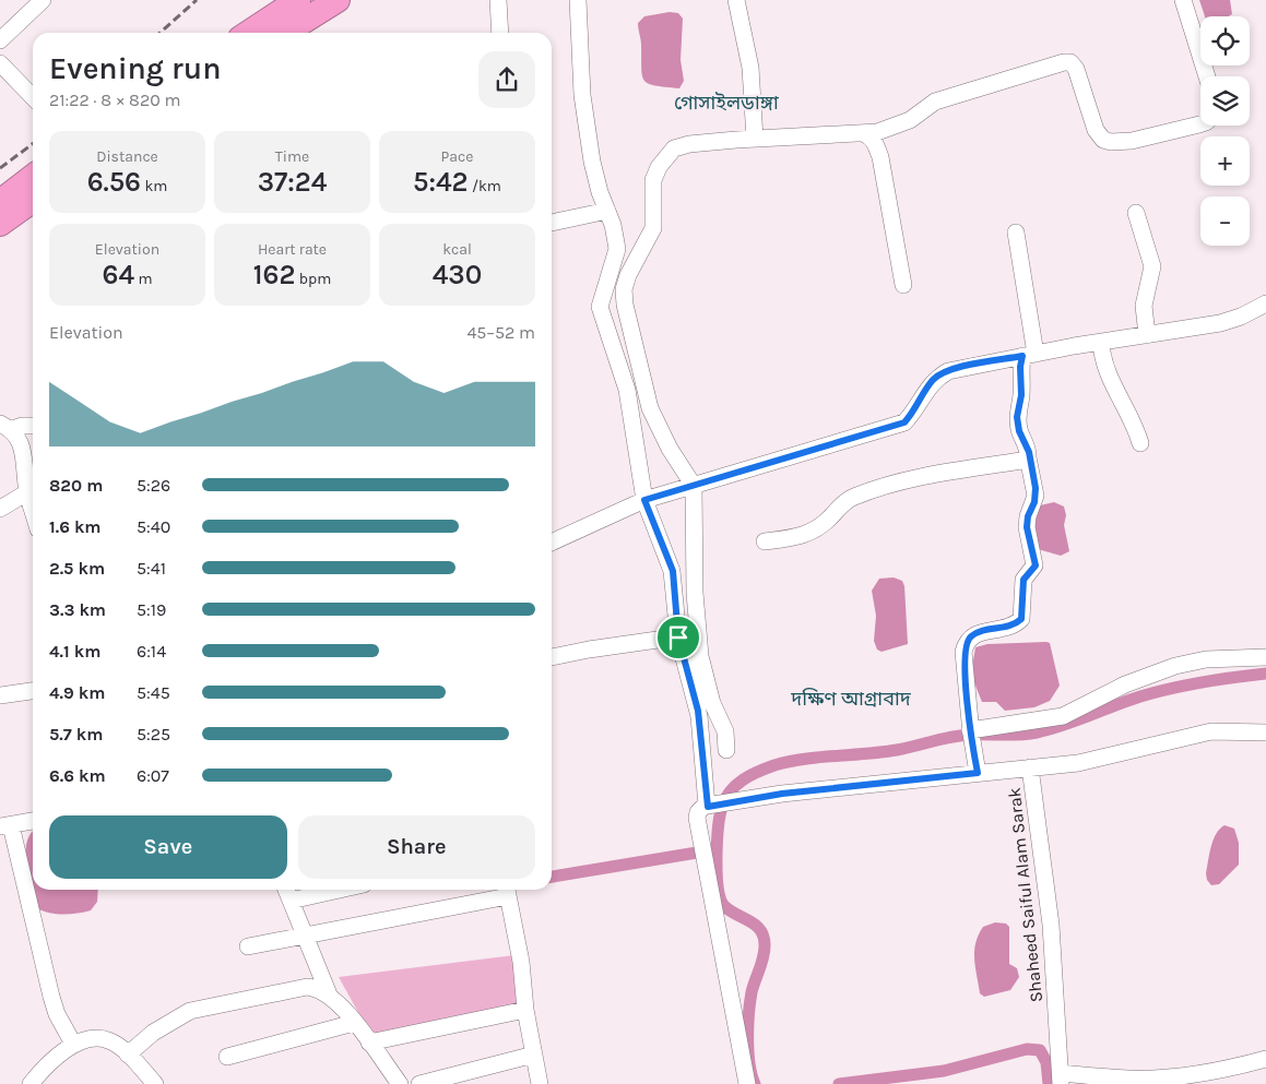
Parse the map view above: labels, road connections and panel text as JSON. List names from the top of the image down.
{
  "streets": {
    "street": ["Shaheed Saiful Alam Sarak"]
  },
  "districts": ["গোসাইলডাঙ্গা", "দক্ষিণ আগ্রাবাদ"],
  "page": {
    "map_buttons": ["+", "−"],
    "heading": ["Evening run", "21:22 · 8 × 820 m"],
    "stats": [
      ["Distance", "6.56 km"],
      ["Time", "37:24"],
      ["Pace", "5:42 /km"],
      ["Elevation", "64 m"],
      ["Heart rate", "162 bpm"],
      ["kcal", "430"]
    ],
    "chart": ["Elevation", "45–52 m"],
    "list": [
      {
        "name": "820 m",
        "note": "5:26"
      },
      {
        "name": "1.6 km",
        "note": "5:40"
      },
      {
        "name": "2.5 km",
        "note": "5:41"
      },
      {
        "name": "3.3 km",
        "note": "5:19"
      },
      {
        "name": "4.1 km",
        "note": "6:14"
      },
      {
        "name": "4.9 km",
        "note": "5:45"
      },
      {
        "name": "5.7 km",
        "note": "5:25"
      },
      {
        "name": "6.6 km",
        "note": "6:07"
      }
    ],
    "buttons": ["Save", "Share"]
  }
}
